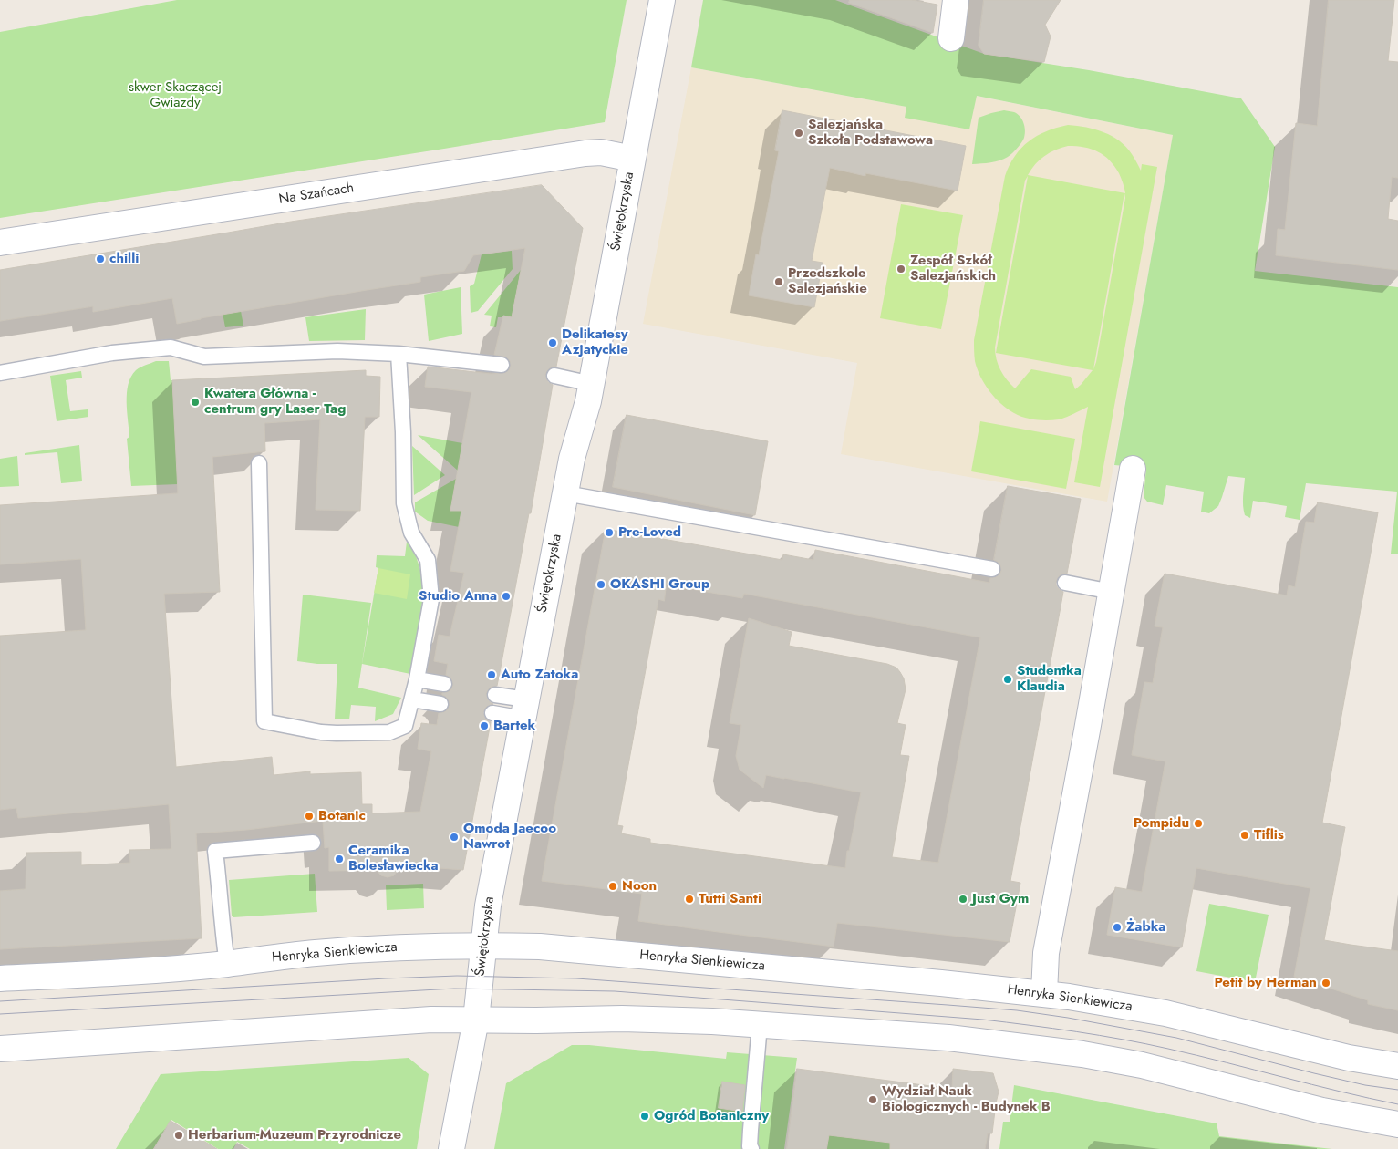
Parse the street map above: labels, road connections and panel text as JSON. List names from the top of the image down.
{
  "streets": {
    "street": ["Na Szańcach", "Świętokrzyska", "Henryka Sienkiewicza"]
  },
  "crossings": [
    ["Na Szańcach", "Świętokrzyska"],
    ["Świętokrzyska", "Henryka Sienkiewicza"]
  ],
  "parks": ["skwer Skaczącej Gwiazdy"],
  "places": [
    "Salezjańska Szkoła Podstawowa",
    "chilli",
    "Zespół Szkół Salezjańskich",
    "Przedszkole Salezjańskie",
    "Delikatesy Azjatyckie",
    "Kwatera Główna - centrum gry Laser Tag",
    "Pre-Loved",
    "OKASHI Group",
    "Studio Anna",
    "Auto Zatoka",
    "Studentka Klaudia",
    "Bartek",
    "Botanic",
    "Pompidu",
    "Tiflis",
    "Omoda Jaecoo Nawrot",
    "Ceramika Bolesławiecka",
    "Noon",
    "Tutti Santi",
    "Just Gym",
    "Żabka",
    "Petit by Herman",
    "Wydział Nauk Biologicznych - Budynek B",
    "Ogród Botaniczny",
    "Herbarium-Muzeum Przyrodnicze"
  ]
}
